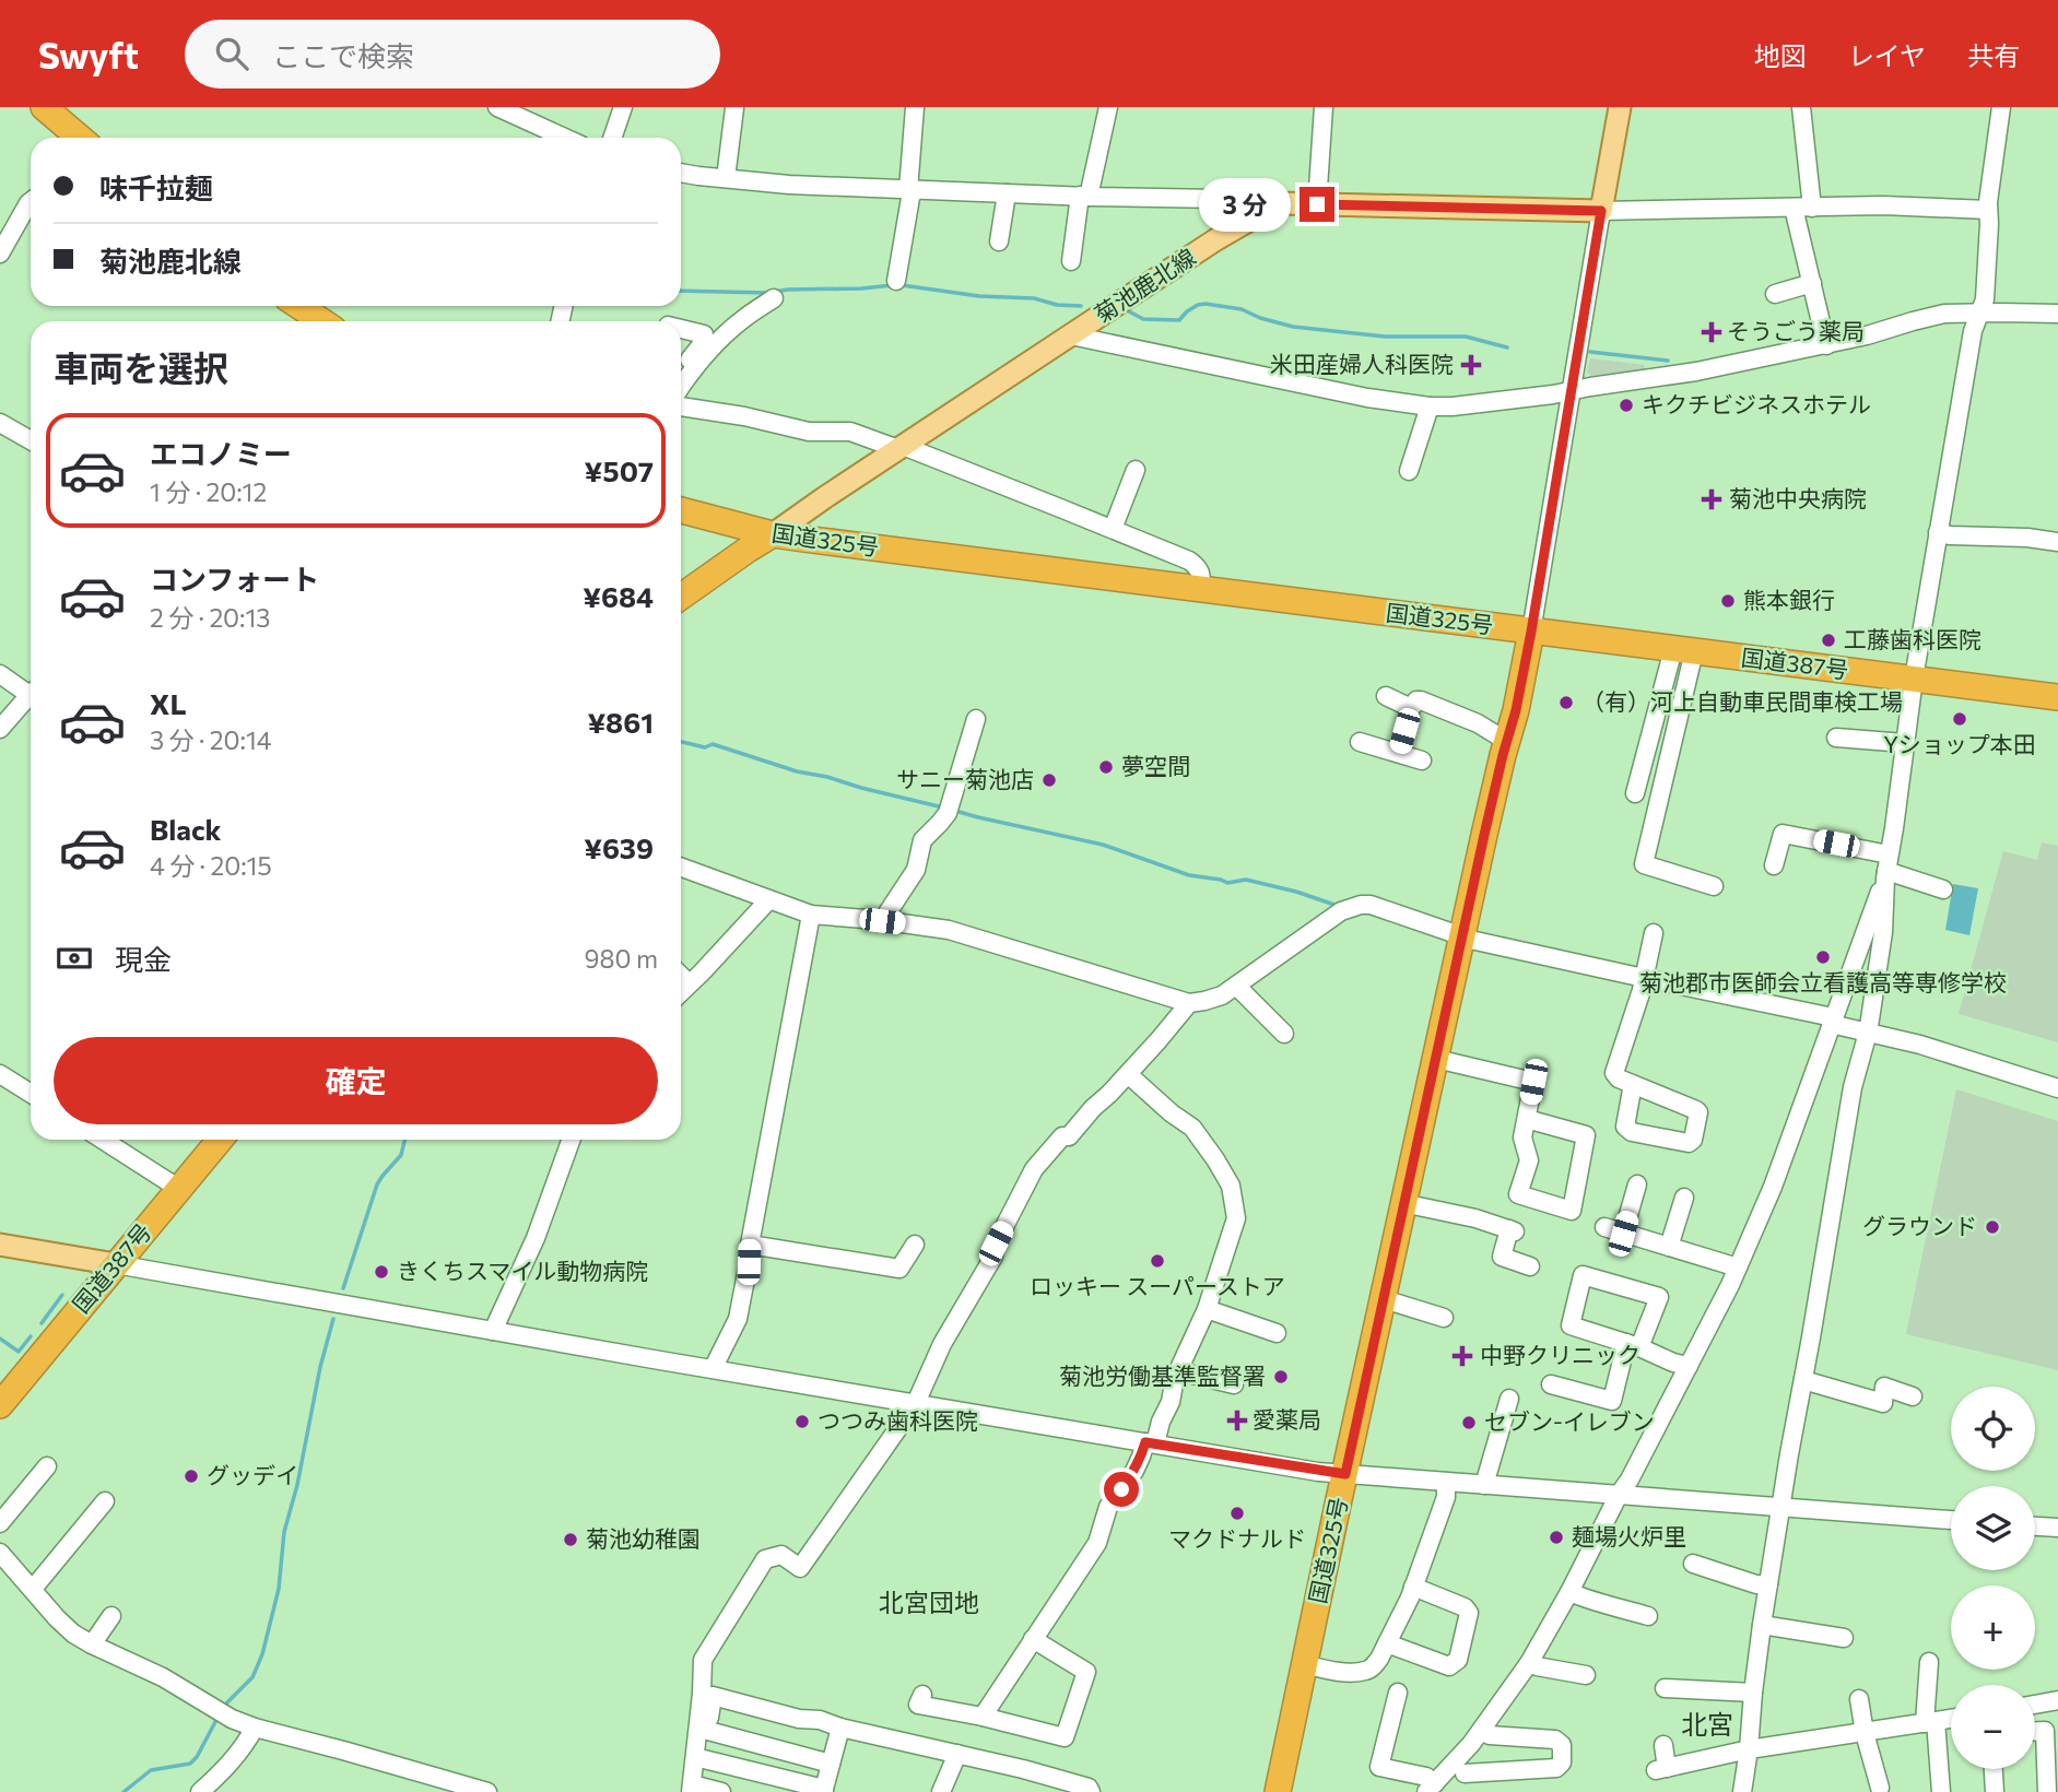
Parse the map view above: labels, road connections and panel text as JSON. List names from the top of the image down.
{
  "streets": {
    "highway": ["国道325号", "国道387号"],
    "main road": ["菊池鹿北線"]
  },
  "crossings": [
    ["菊池鹿北線", "国道325号"],
    ["国道325号", "国道387号"]
  ],
  "districts": ["北宮団地", "北宮"],
  "places": {
    "health": [
      "そうごう薬局",
      "米田産婦人科医院",
      "菊池中央病院",
      "中野クリニック",
      "愛薬局"
    ],
    "other": [
      "キクチビジネスホテル",
      "熊本銀行",
      "工藤歯科医院",
      "（有）河上自動車民間車検工場",
      "Yショップ本田",
      "夢空間",
      "サニー菊池店",
      "菊池郡市医師会立看護高等専修学校",
      "グラウンド",
      "ロッキー スーパーストア",
      "きくちスマイル動物病院",
      "菊池労働基準監督署",
      "つつみ歯科医院",
      "セブン-イレブン",
      "グッデイ",
      "マクドナルド",
      "麺場火炉里",
      "菊池幼稚園"
    ]
  },
  "page": {
    "header": "Swyft",
    "search": "ここで検索",
    "nav": ["地図", "レイヤ", "共有"],
    "banner": ["味千拉麺", "菊池鹿北線"],
    "bubble": "3 分",
    "heading": "車両を選択",
    "list": [
      {
        "name": "エコノミー",
        "note": "1 分 · 20:12",
        "value": "¥507"
      },
      {
        "name": "コンフォート",
        "note": "2 分 · 20:13",
        "value": "¥684"
      },
      {
        "name": "XL",
        "note": "3 分 · 20:14",
        "value": "¥861"
      },
      {
        "name": "Black",
        "note": "4 分 · 20:15",
        "value": "¥639"
      }
    ],
    "pay": ["現金", "980 m"],
    "buttons": "確定",
    "map_buttons": ["+", "−"]
  }
}
